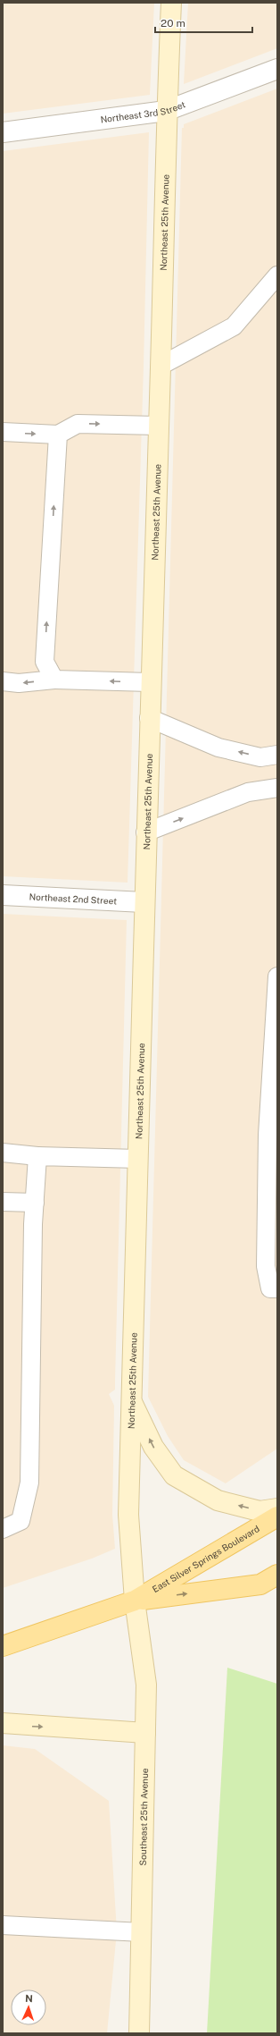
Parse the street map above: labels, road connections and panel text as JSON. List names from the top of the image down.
{
  "streets": {
    "main road": ["Northeast 25th Avenue", "East Silver Springs Boulevard", "Southeast 25th Avenue"],
    "street": ["Northeast 3rd Street", "Northeast 2nd Street"]
  },
  "crossings": [
    ["Northeast 3rd Street", "Northeast 25th Avenue"],
    ["Northeast 25th Avenue", "Northeast 2nd Street"],
    ["Northeast 25th Avenue", "East Silver Springs Boulevard"],
    ["Northeast 25th Avenue", "Southeast 25th Avenue"],
    ["East Silver Springs Boulevard", "Southeast 25th Avenue"]
  ],
  "scale_bar": "20 m",
  "north": "top"
}
